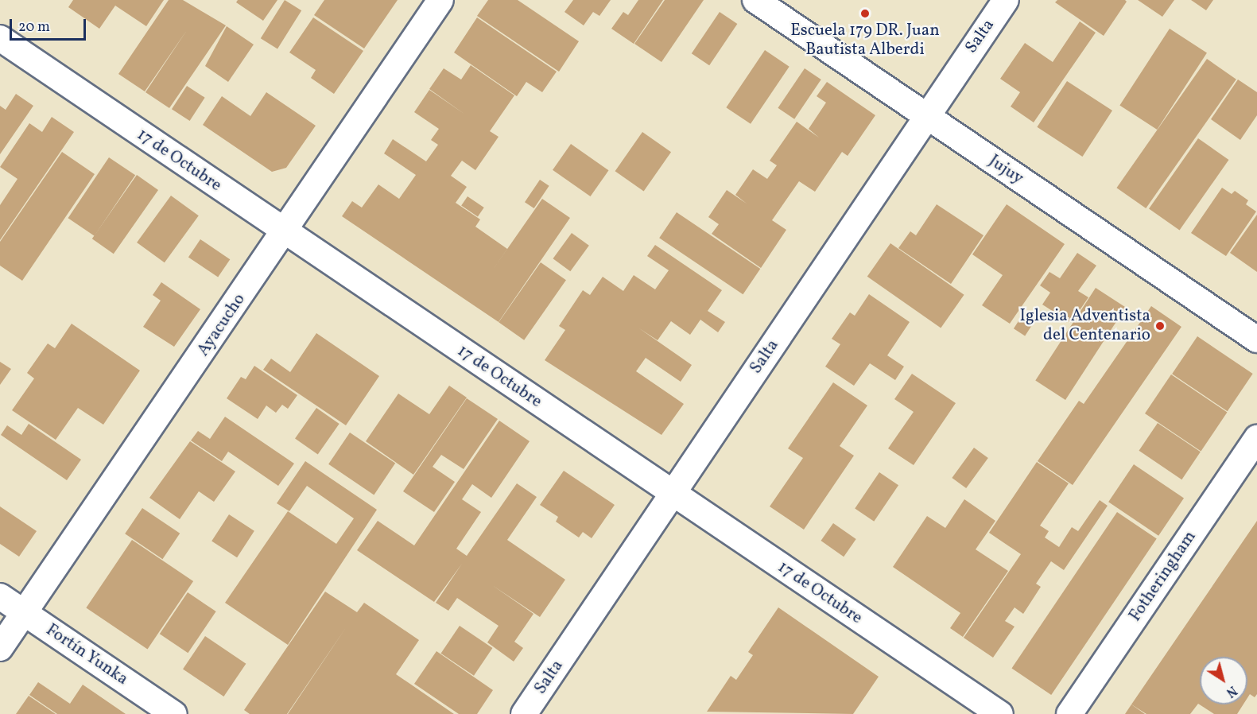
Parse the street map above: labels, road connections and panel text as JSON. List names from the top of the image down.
{
  "streets": {
    "street": [
      "Salta",
      "17 de Octubre",
      "Jujuy",
      "Ayacucho",
      "Fotheringham",
      "Fortín Yunka"
    ]
  },
  "crossings": [
    ["Salta", "17 de Octubre"],
    ["Salta", "Jujuy"],
    ["17 de Octubre", "Ayacucho"],
    ["Ayacucho", "Fortín Yunka"]
  ],
  "places": ["Escuela 179 DR. Juan Bautista Alberdi", "Iglesia Adventista del Centenario"],
  "scale_bar": "20 m",
  "north": "bottom right"
}
